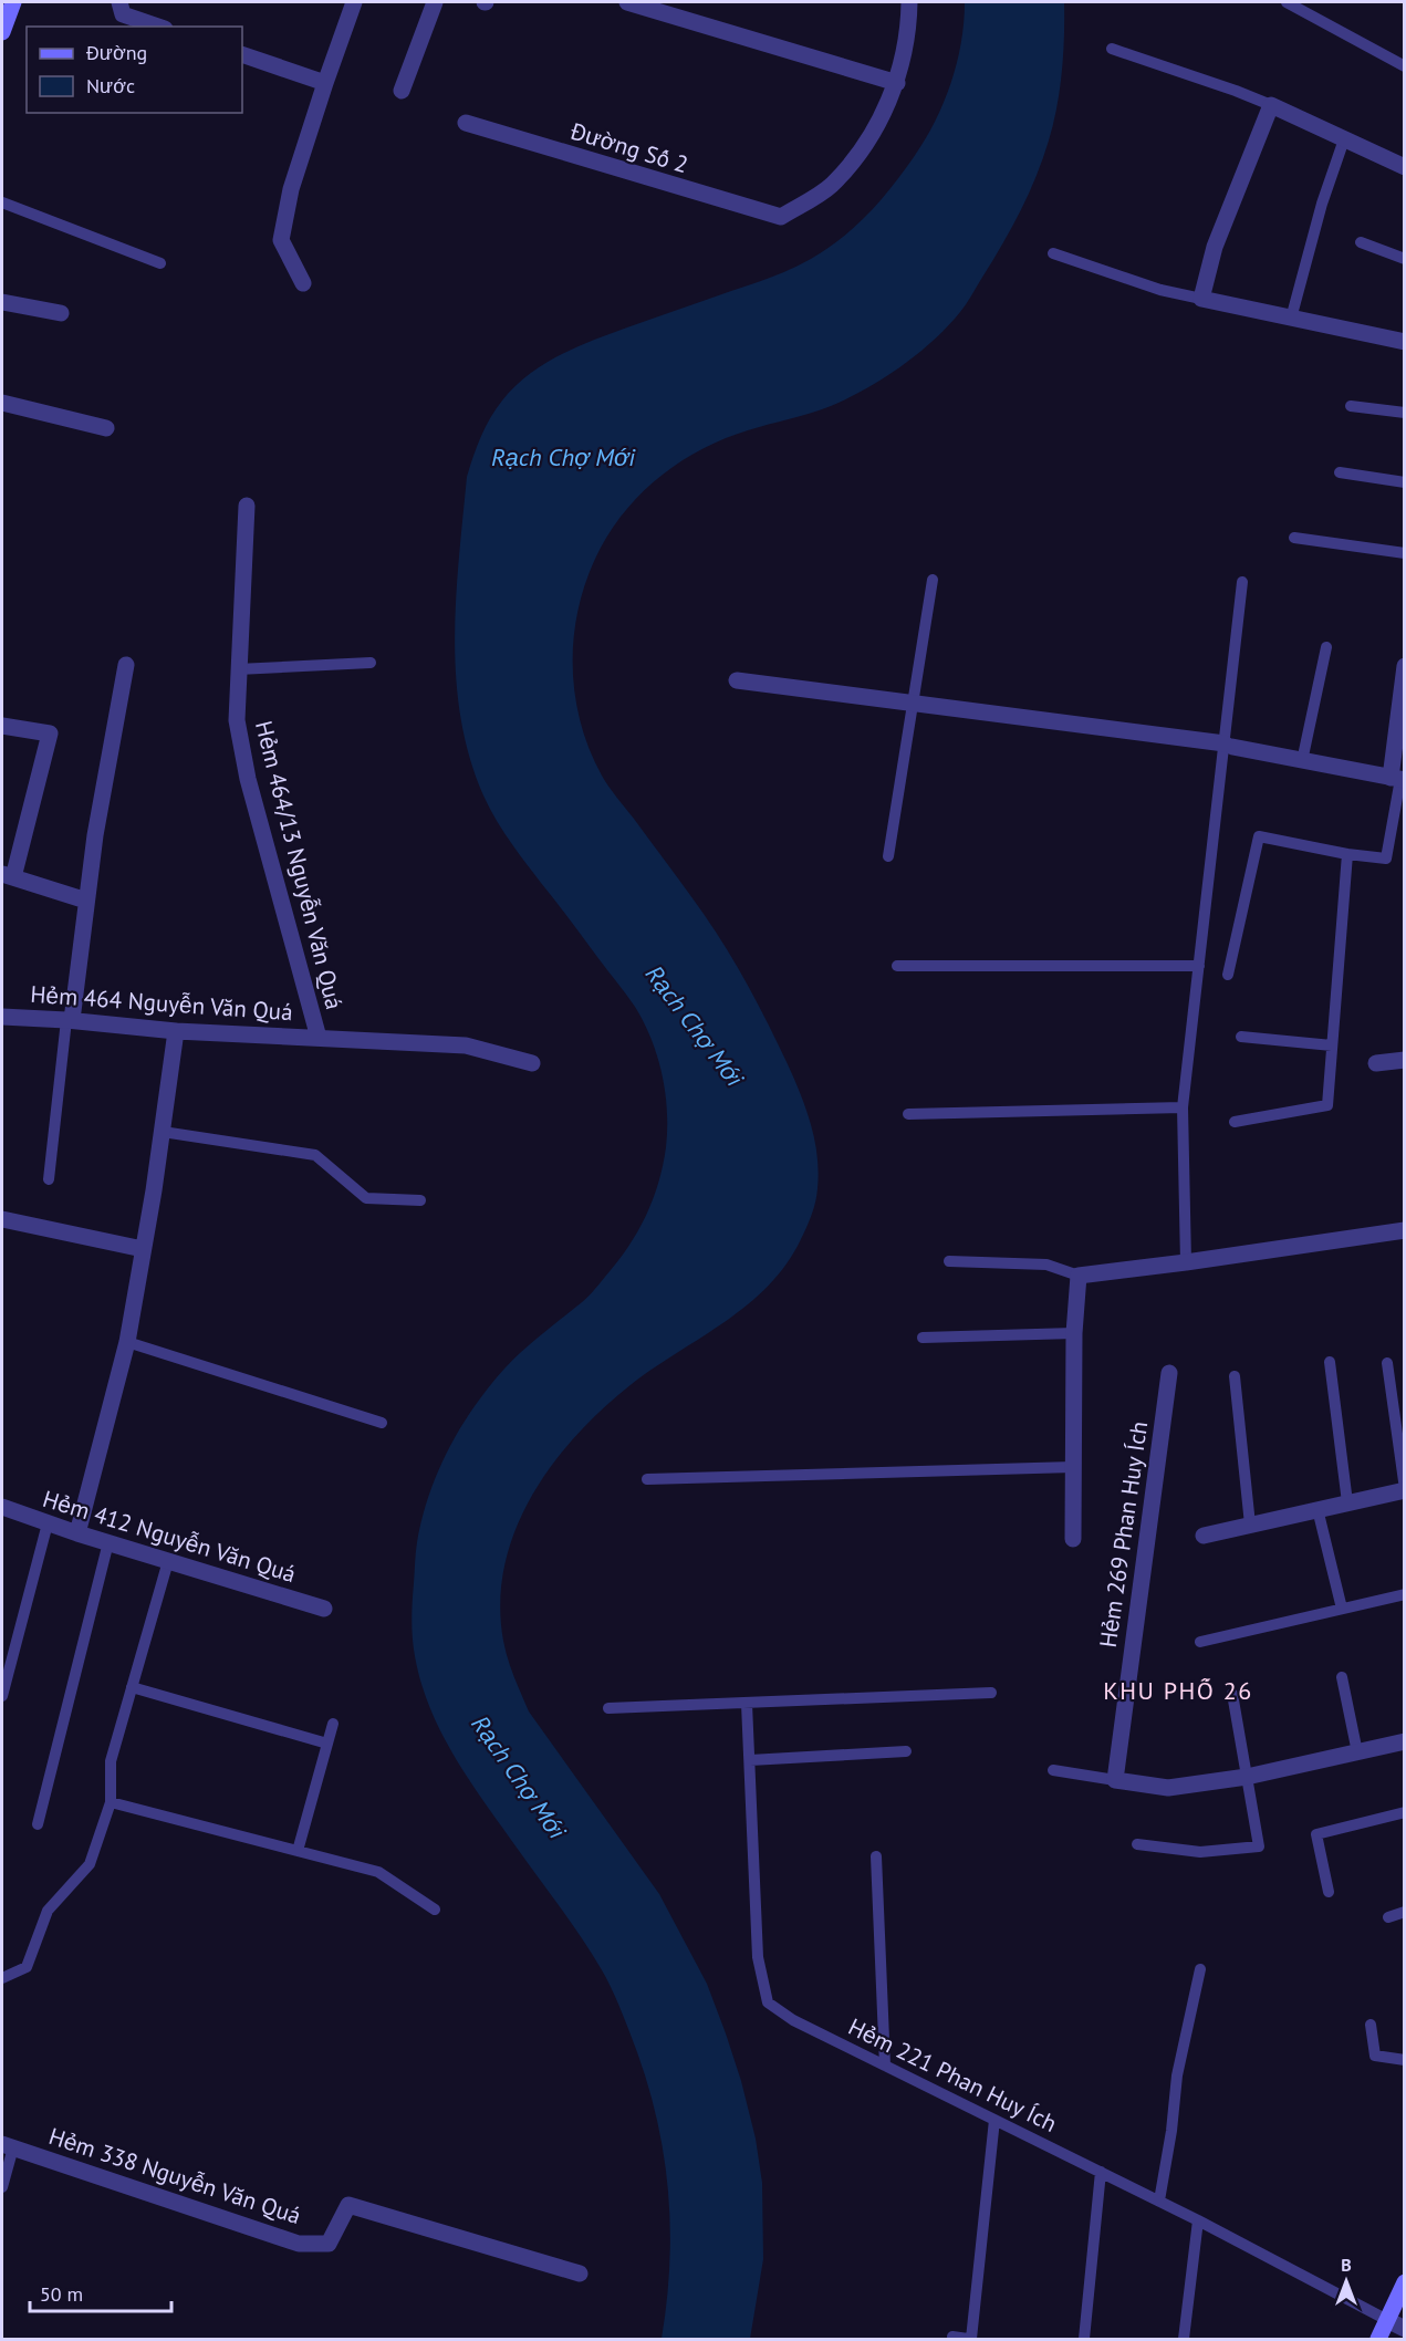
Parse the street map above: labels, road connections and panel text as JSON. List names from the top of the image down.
{
  "streets": {
    "street": [
      "Đường Số 2",
      "Hẻm 464/13 Nguyễn Văn Quá",
      "Hẻm 464 Nguyễn Văn Quá",
      "Hẻm 269 Phan Huy Ích",
      "Hẻm 412 Nguyễn Văn Quá",
      "Hẻm 338 Nguyễn Văn Quá"
    ],
    "lane": ["Hẻm 221 Phan Huy Ích"]
  },
  "crossings": [
    ["Hẻm 464/13 Nguyễn Văn Quá", "Hẻm 464 Nguyễn Văn Quá"]
  ],
  "districts": ["KHU PHỐ 26"],
  "water": ["Rạch Chợ Mới"],
  "legend": ["Đường", "Nước"],
  "scale_bar": "50 m",
  "north": "top"
}
